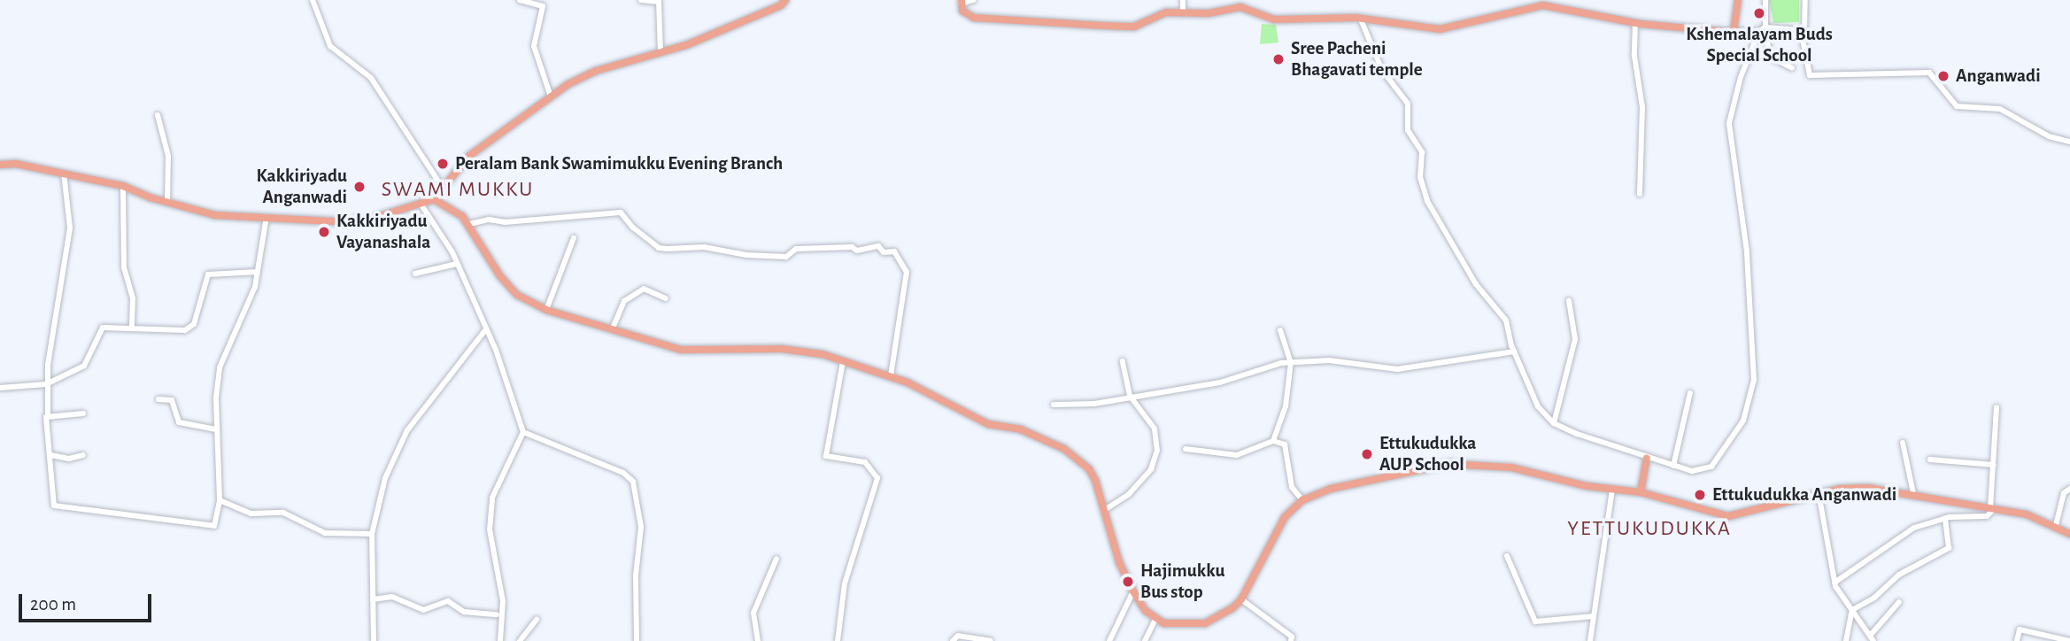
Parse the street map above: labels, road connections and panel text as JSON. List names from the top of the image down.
{
  "districts": ["SWAMI MUKKU", "YETTUKUDUKKA"],
  "places": [
    "Kshemalayam Buds Special School",
    "Sree Pacheni Bhagavati temple",
    "Anganwadi",
    "Peralam Bank Swamimukku Evening Branch",
    "Kakkiriyadu Anganwadi",
    "Kakkiriyadu Vayanashala",
    "Ettukudukka AUP School",
    "Ettukudukka Anganwadi",
    "Hajimukku Bus stop"
  ],
  "scale_bar": "200 m"
}
